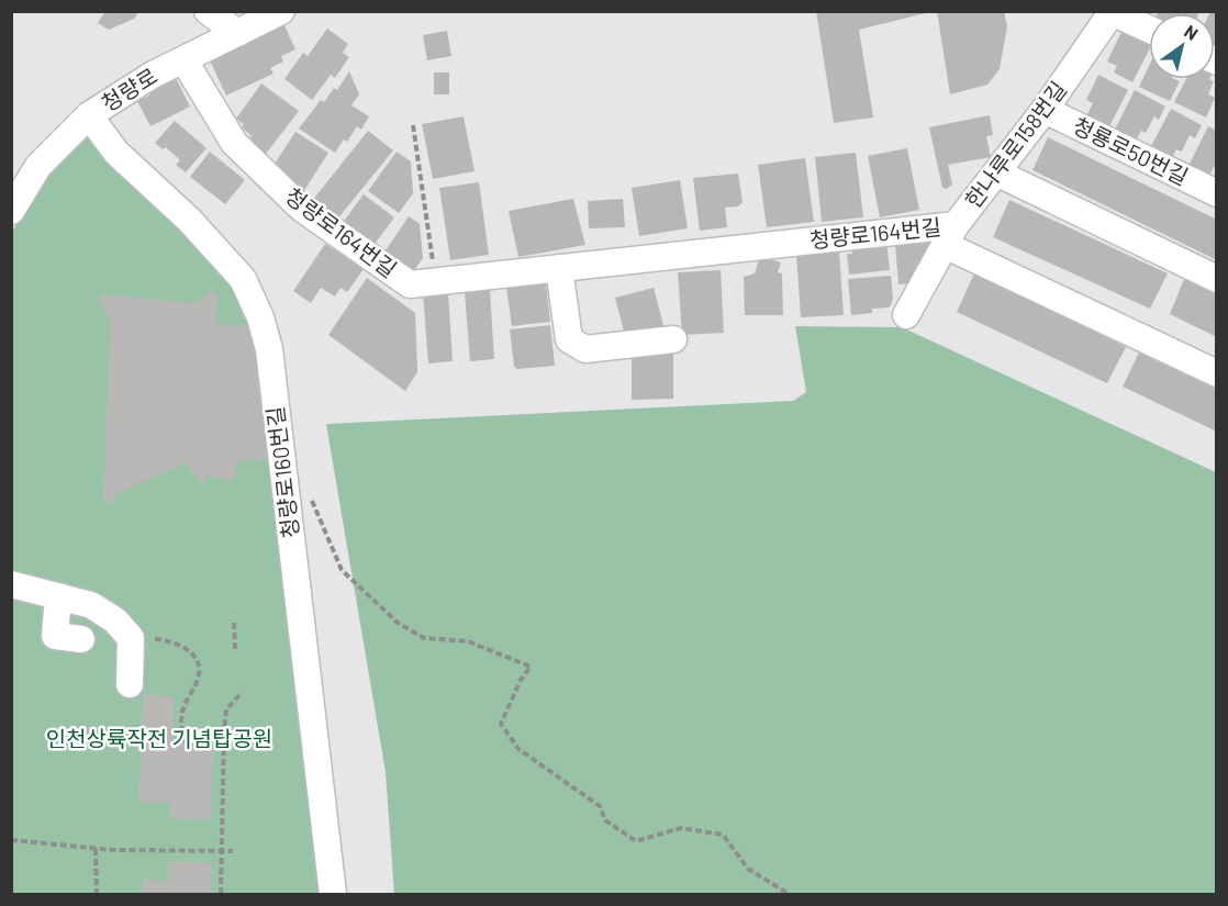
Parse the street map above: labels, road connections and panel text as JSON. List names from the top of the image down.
{
  "streets": {
    "street": [
      "청량로",
      "한나루로158번길",
      "청룡로50번길",
      "청량로164번길",
      "청량로160번길"
    ]
  },
  "crossings": [
    ["청량로", "청량로164번길"],
    ["청량로", "청량로160번길"],
    ["한나루로158번길", "청룡로50번길"],
    ["한나루로158번길", "청량로164번길"]
  ],
  "parks": ["인천상륙작전 기념탑공원"],
  "north": "top right"
}
